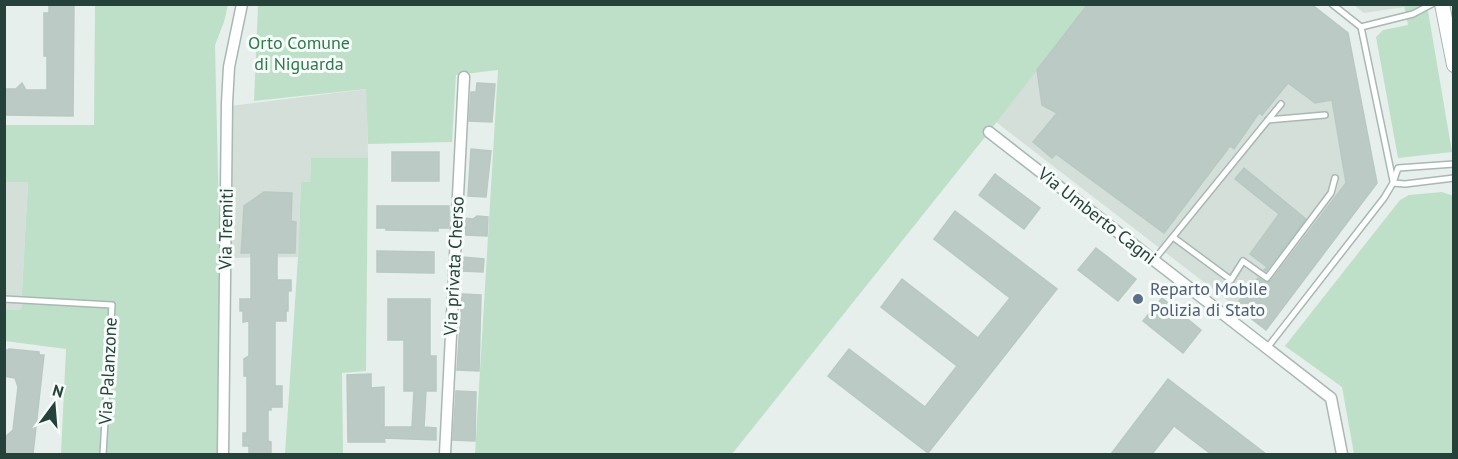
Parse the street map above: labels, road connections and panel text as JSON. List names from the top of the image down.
{
  "streets": {
    "street": ["Via Umberto Cagni", "Via Tremiti", "Via privata Cherso"],
    "lane": ["Via Palanzone"]
  },
  "parks": ["Orto Comune di Niguarda"],
  "places": ["Reparto Mobile Polizia di Stato"],
  "north": "top"
}
